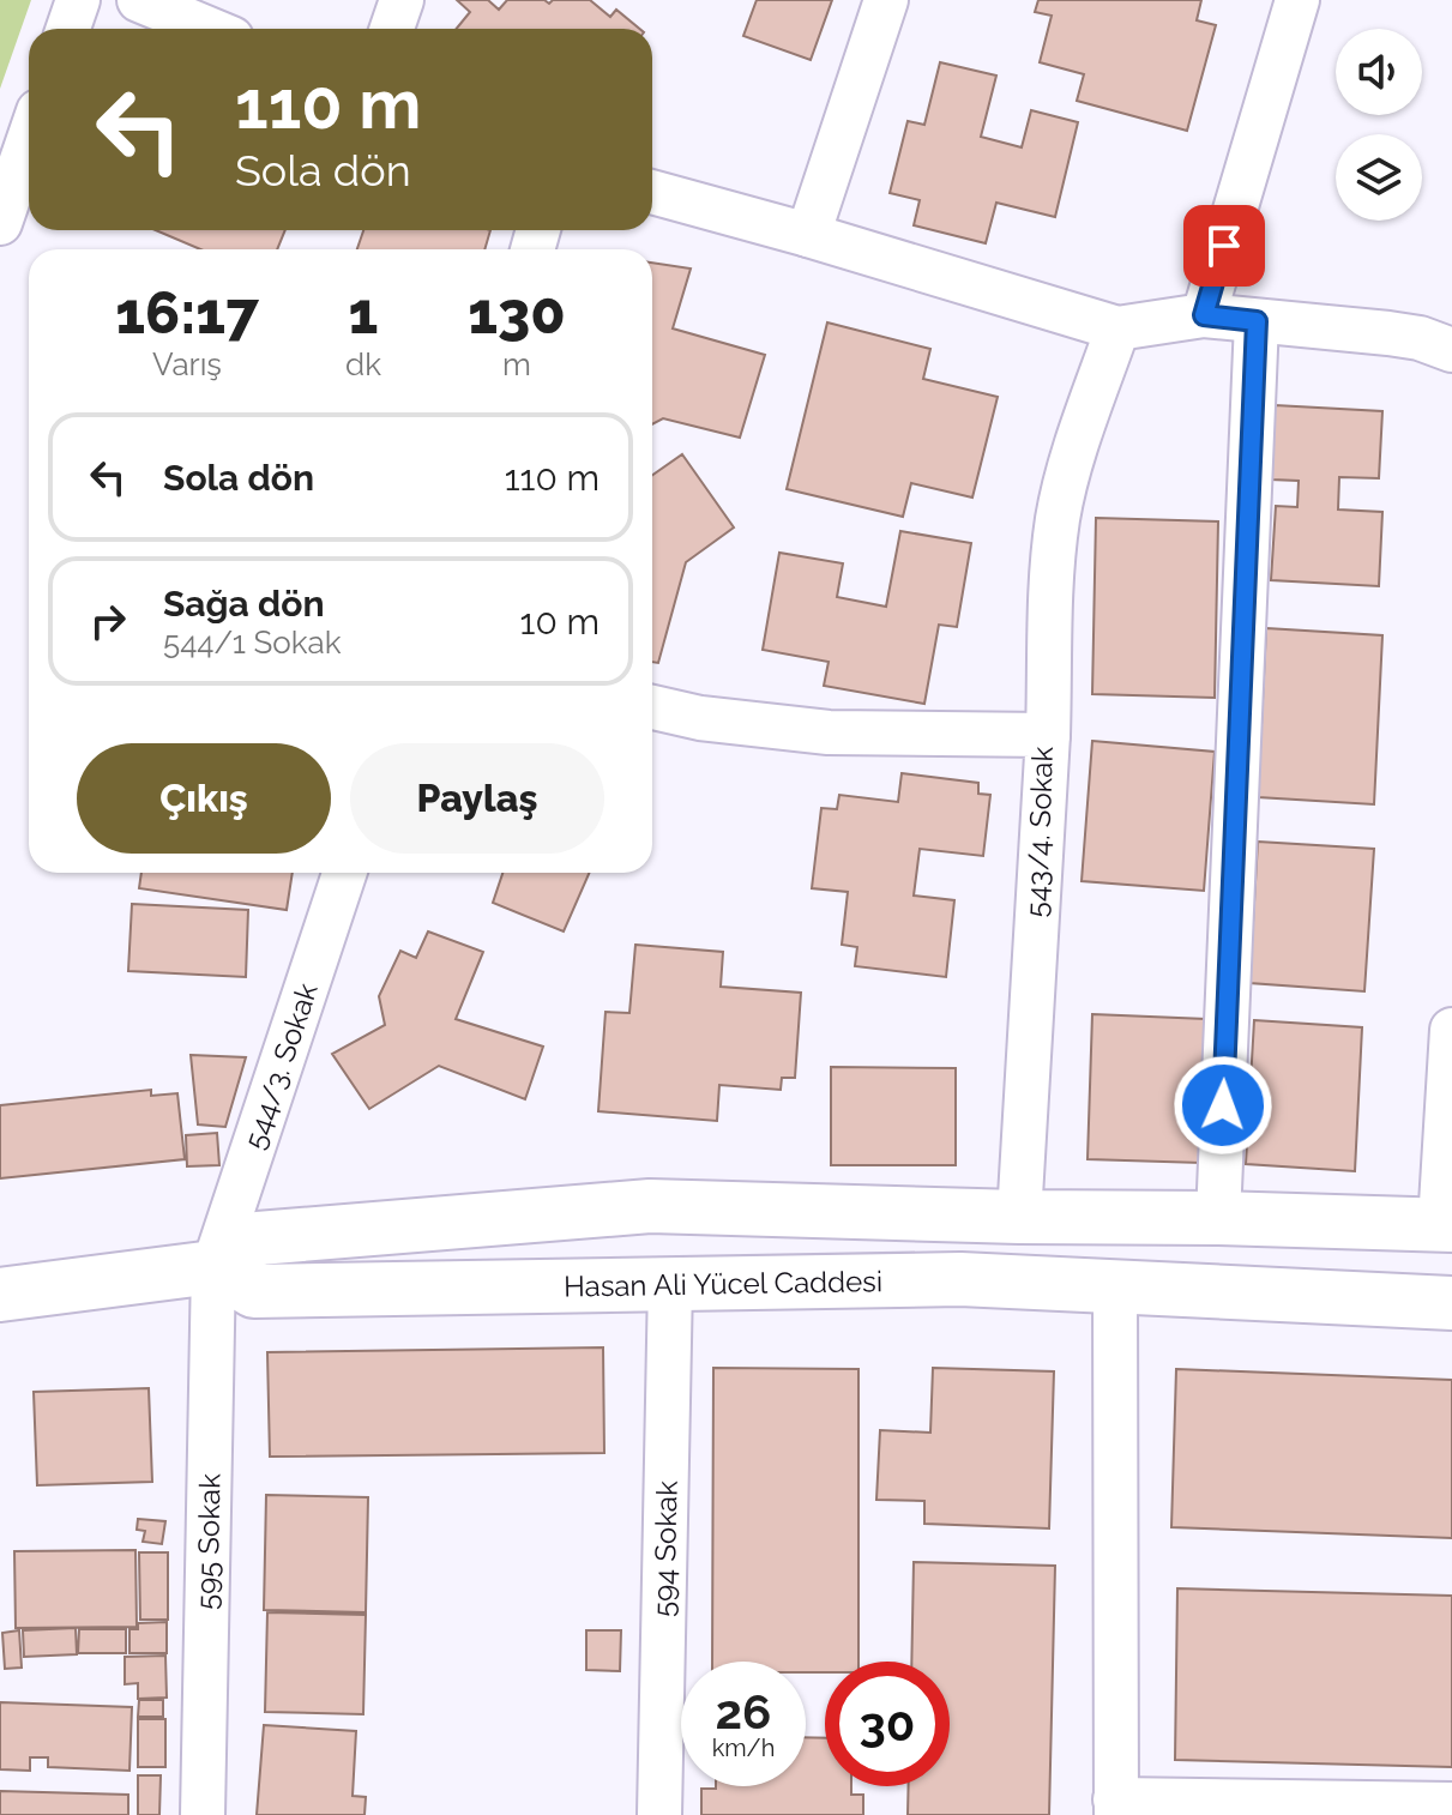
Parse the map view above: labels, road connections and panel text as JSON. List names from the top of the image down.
{
  "streets": {
    "street": [
      "543/4. Sokak",
      "544/3. Sokak",
      "Hasan Ali Yücel Caddesi",
      "595 Sokak",
      "594 Sokak"
    ]
  },
  "crossings": [
    ["544/3. Sokak", "Hasan Ali Yücel Caddesi"],
    ["544/3. Sokak", "595 Sokak"],
    ["Hasan Ali Yücel Caddesi", "595 Sokak"],
    ["Hasan Ali Yücel Caddesi", "594 Sokak"]
  ],
  "page": {
    "turn": ["110 m", "Sola dön"],
    "eta": [
      "16:17",
      "Varış",
      "1",
      "dk",
      "130",
      "m"
    ],
    "list": [
      {
        "name": "Sola dön",
        "value": "110 m"
      },
      {
        "name": "Sağa dön",
        "note": "544/1 Sokak",
        "value": "10 m"
      }
    ],
    "buttons": ["Çıkış", "Paylaş"],
    "speed": "26 km/h",
    "limit": "30"
  }
}
